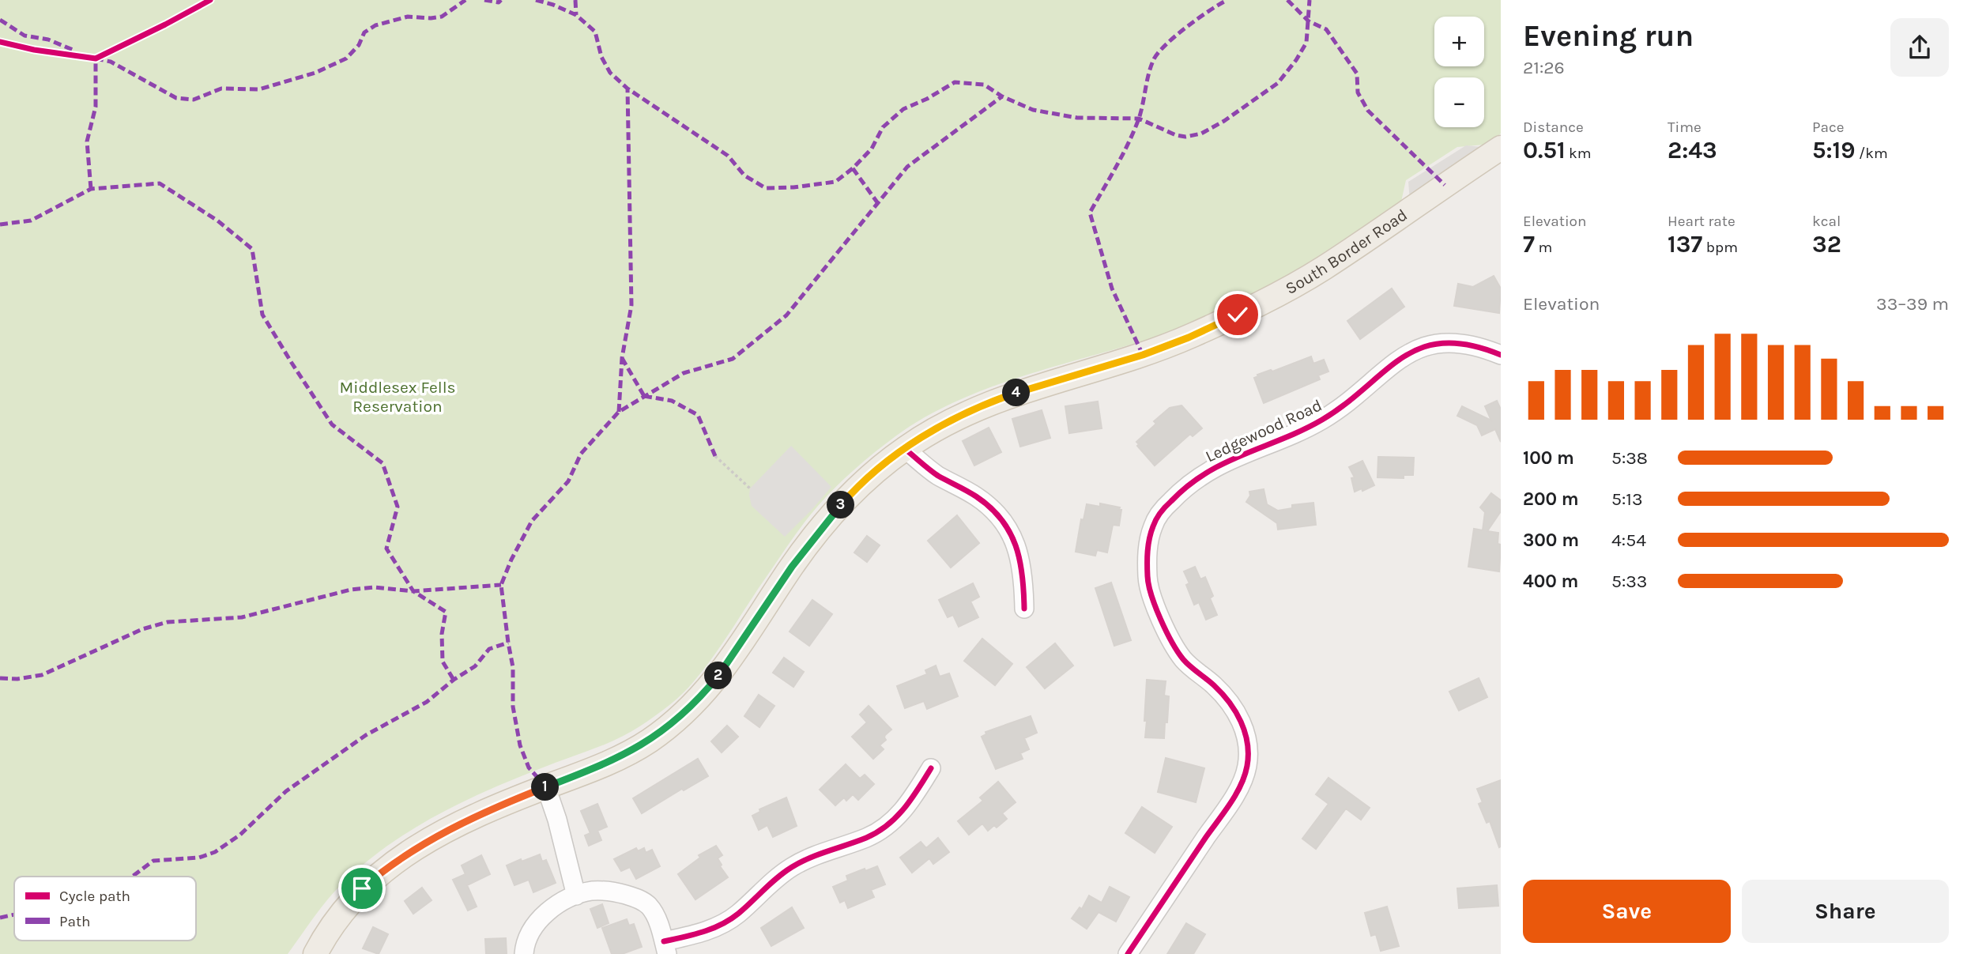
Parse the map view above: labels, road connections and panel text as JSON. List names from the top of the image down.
{
  "streets": {
    "main road": ["South Border Road"],
    "street": ["Ledgewood Road"]
  },
  "parks": ["Middlesex Fells Reservation"],
  "legend": ["Cycle path", "Path"],
  "page": {
    "heading": ["Evening run", "21:26"],
    "map_buttons": ["+", "−"],
    "stats": [
      ["Distance", "0.51 km"],
      ["Time", "2:43"],
      ["Pace", "5:19 /km"],
      ["Elevation", "7 m"],
      ["Heart rate", "137 bpm"],
      ["kcal", "32"]
    ],
    "chart": ["Elevation", "33–39 m"],
    "pins": [
      "4",
      "3",
      "2",
      "1"
    ],
    "list": [
      {
        "name": "100 m",
        "note": "5:38"
      },
      {
        "name": "200 m",
        "note": "5:13"
      },
      {
        "name": "300 m",
        "note": "4:54"
      },
      {
        "name": "400 m",
        "note": "5:33"
      }
    ],
    "buttons": ["Save", "Share"]
  }
}
